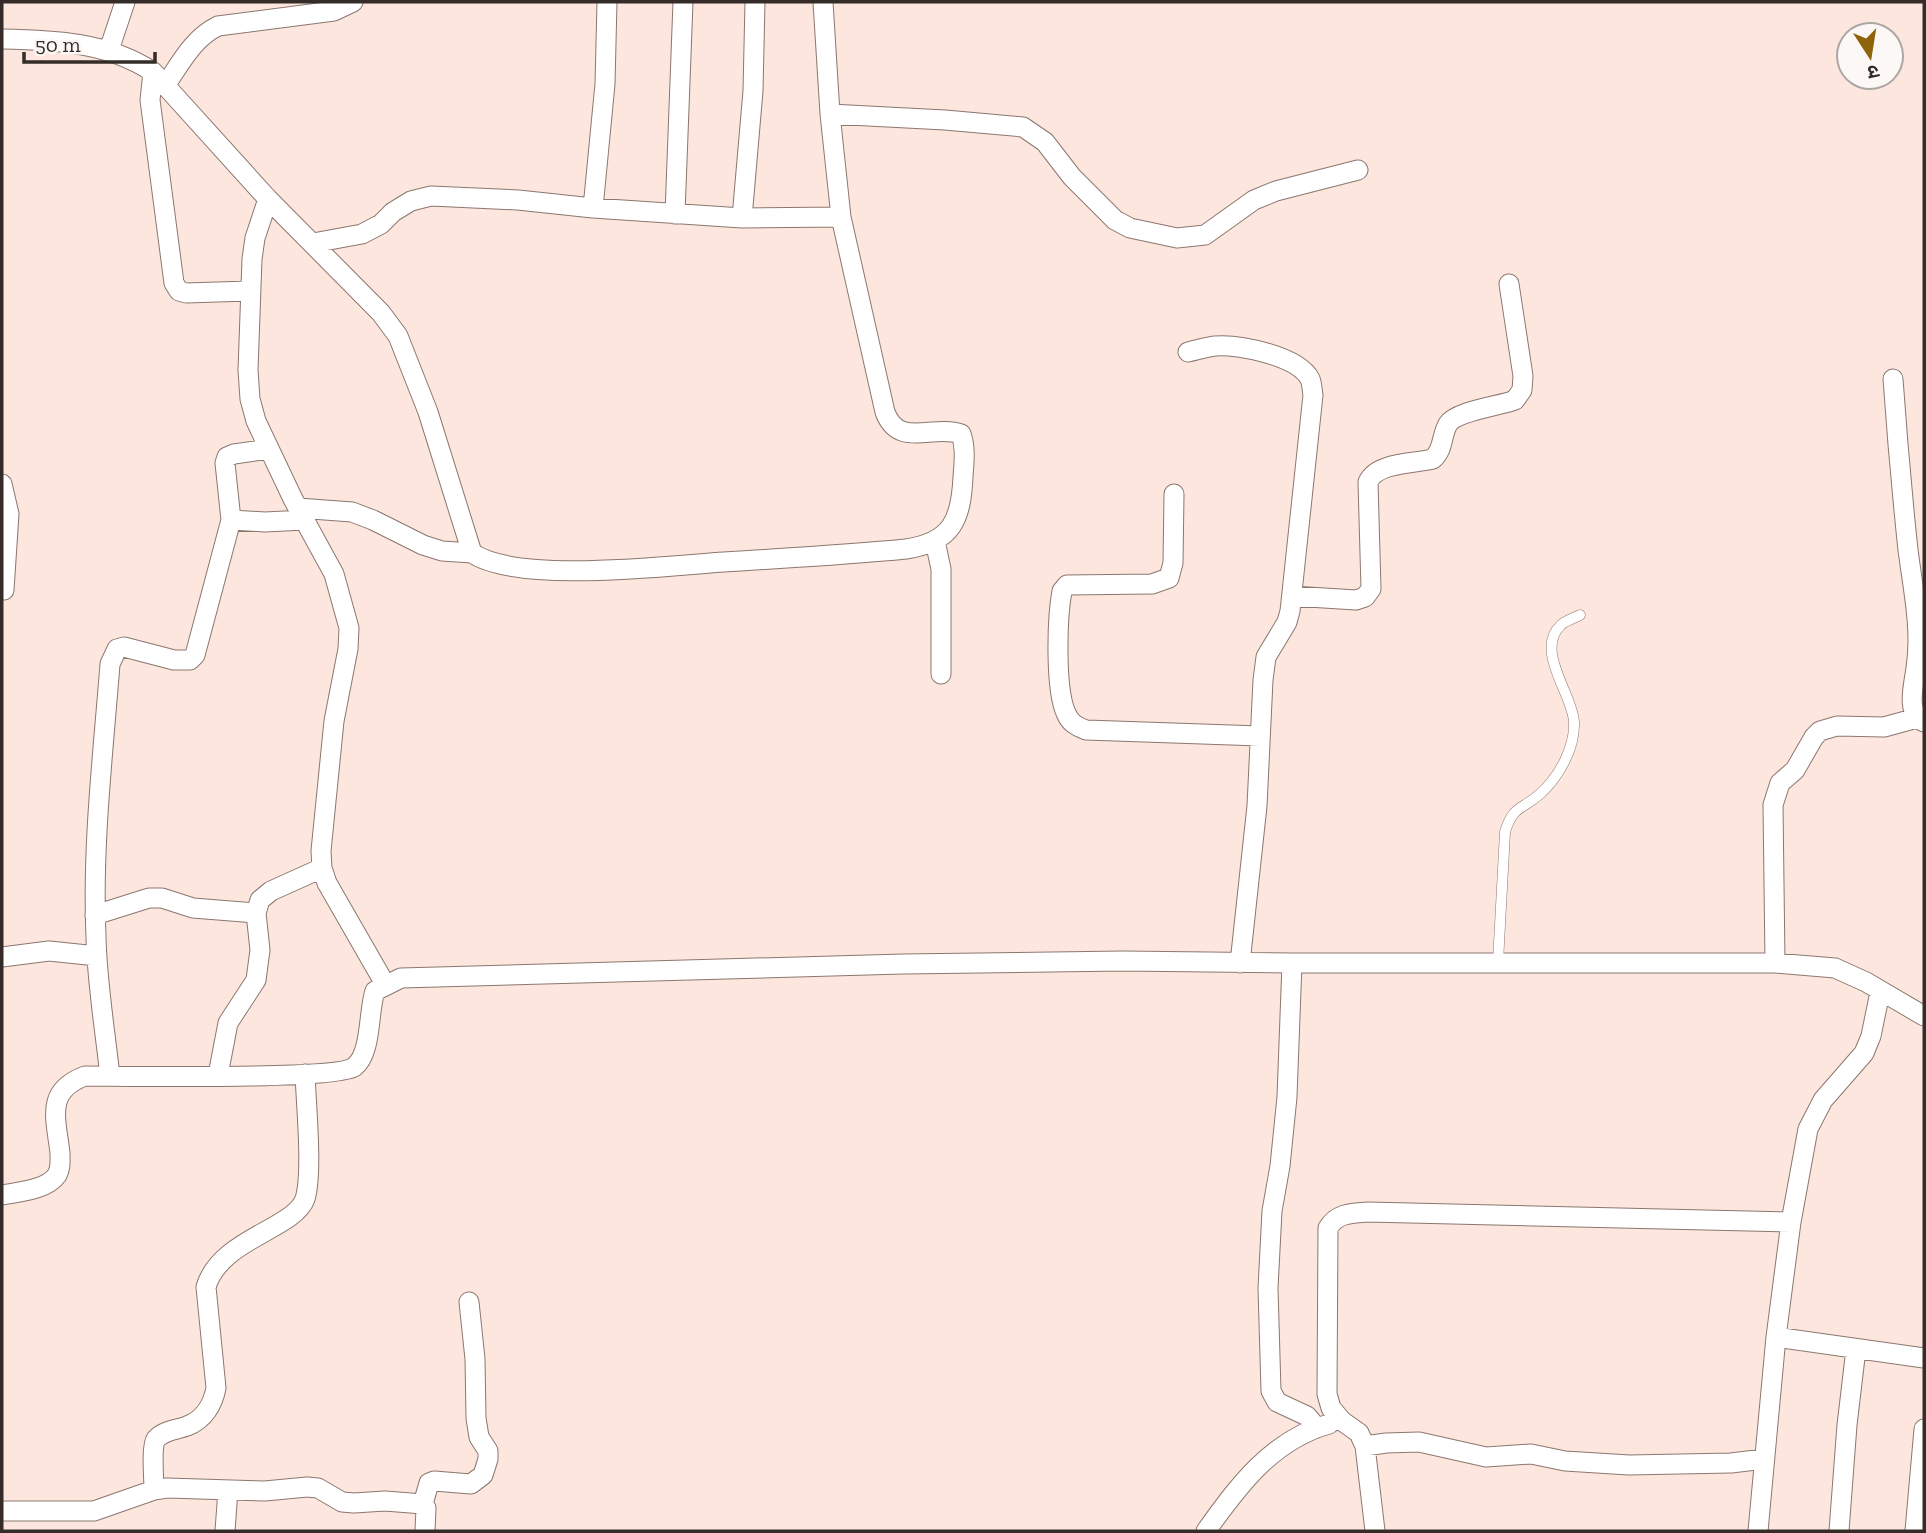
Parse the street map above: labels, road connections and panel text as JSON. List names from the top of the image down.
{
  "scale_bar": "50 m",
  "north": "bottom"
}
